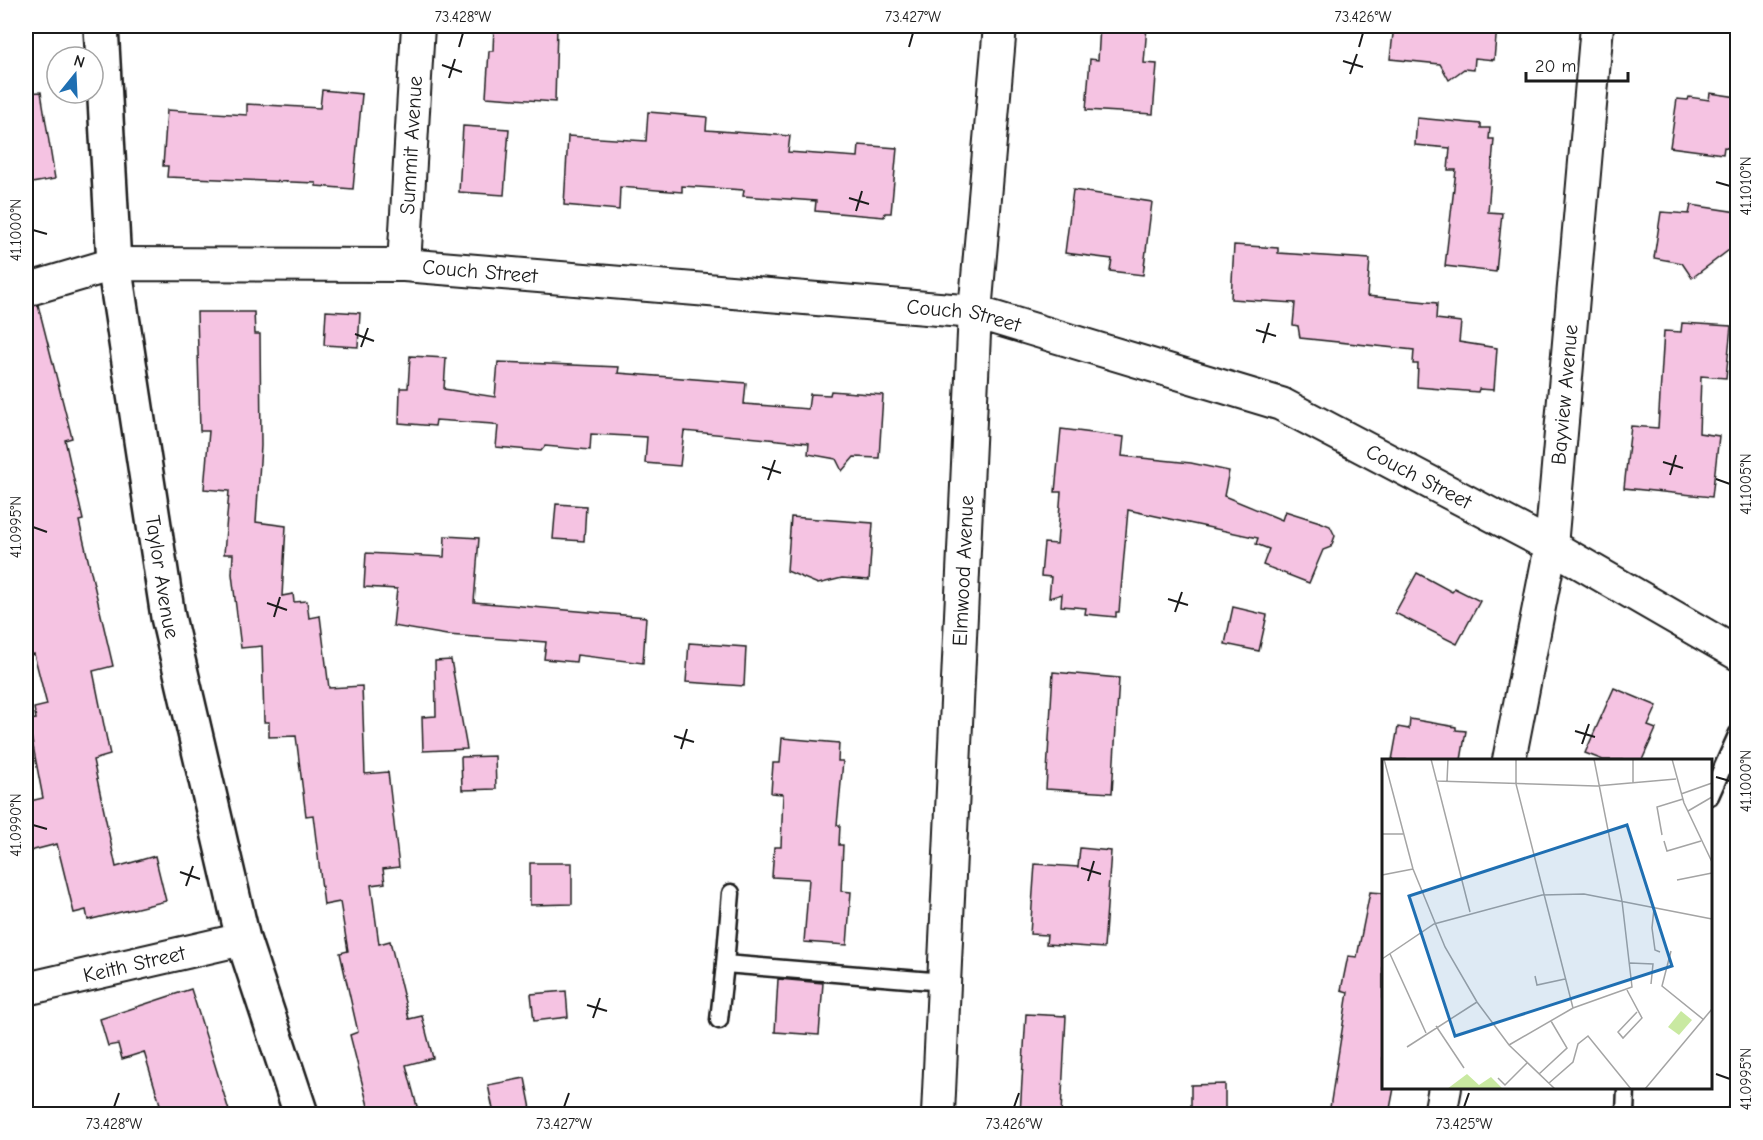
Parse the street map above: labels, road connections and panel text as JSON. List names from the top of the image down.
{
  "streets": {
    "street": [
      "Summit Avenue",
      "Couch Street",
      "Bayview Avenue",
      "Elmwood Avenue",
      "Taylor Avenue",
      "Keith Street"
    ]
  },
  "crossings": [
    ["Summit Avenue", "Couch Street"],
    ["Couch Street", "Bayview Avenue"],
    ["Couch Street", "Elmwood Avenue"],
    ["Couch Street", "Taylor Avenue"],
    ["Taylor Avenue", "Keith Street"]
  ],
  "scale_bar": "20 m",
  "north": "top",
  "coordinates": [
    "73.428°W",
    "73.427°W",
    "73.426°W",
    "41.1010°N",
    "41.1000°N",
    "41.1005°N",
    "41.0995°N",
    "41.0990°N",
    "73.425°W"
  ]
}
